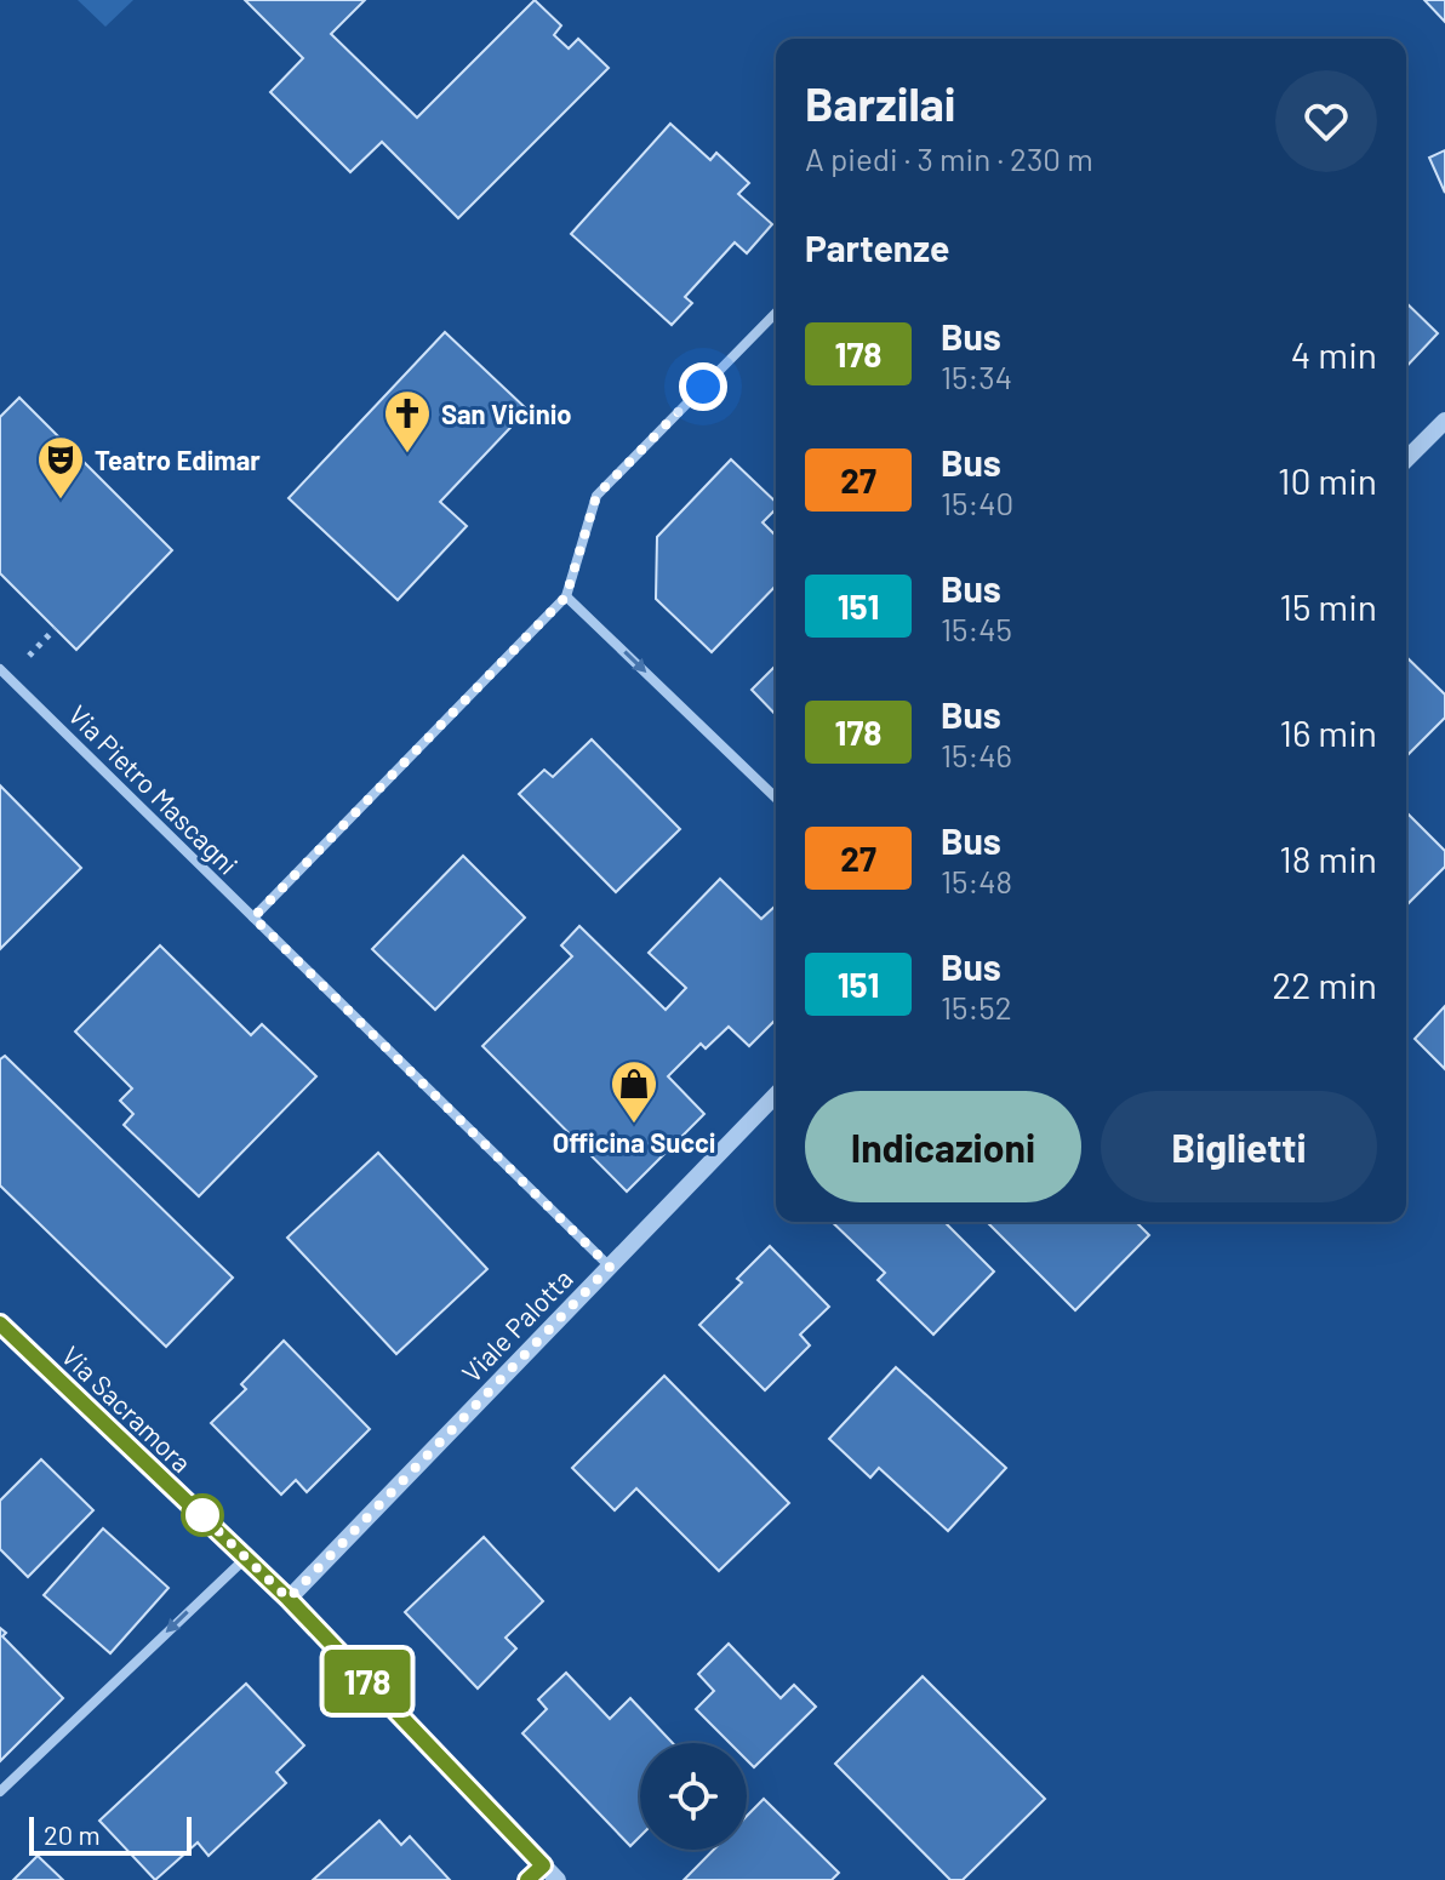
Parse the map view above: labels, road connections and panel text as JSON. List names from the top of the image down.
{
  "streets": {
    "street": ["Via Pietro Mascagni", "Viale Palotta", "Via Sacramora"]
  },
  "crossings": [
    ["Via Pietro Mascagni", "Viale Palotta"],
    ["Viale Palotta", "Via Sacramora"]
  ],
  "places": {
    "church": ["San Vicinio"],
    "theatre": ["Teatro Edimar"],
    "shop": ["Officina Succi"]
  },
  "lines": ["bus line 178"],
  "scale_bar": "20 m",
  "page": {
    "on_map": "178",
    "heading": [
      ["Barzilai", "A piedi · 3 min · 230 m"],
      "Partenze"
    ],
    "list": [
      {
        "mark": "178",
        "name": "Bus",
        "note": "15:34",
        "value": "4 min"
      },
      {
        "mark": "27",
        "name": "Bus",
        "note": "15:40",
        "value": "10 min"
      },
      {
        "mark": "151",
        "name": "Bus",
        "note": "15:45",
        "value": "15 min"
      },
      {
        "mark": "178",
        "name": "Bus",
        "note": "15:46",
        "value": "16 min"
      },
      {
        "mark": "27",
        "name": "Bus",
        "note": "15:48",
        "value": "18 min"
      },
      {
        "mark": "151",
        "name": "Bus",
        "note": "15:52",
        "value": "22 min"
      }
    ],
    "buttons": ["Indicazioni", "Biglietti"],
    "scale": "20 m"
  }
}
